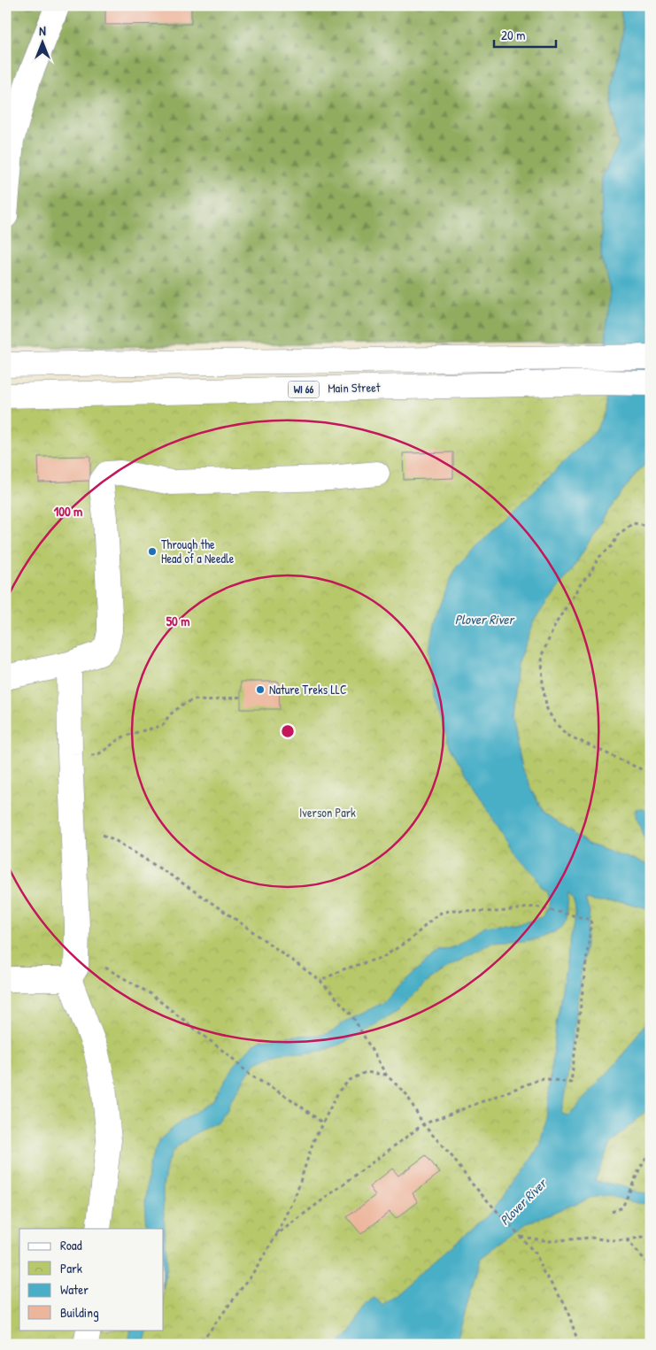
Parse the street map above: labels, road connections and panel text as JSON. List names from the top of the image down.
{
  "streets": {
    "main road": ["Main Street", "WI 66"]
  },
  "water": ["Plover River"],
  "parks": ["Iverson Park"],
  "places": ["Through the Head of a Needle", "Nature Treks LLC"],
  "legend": [
    "Road",
    "Park",
    "Water",
    "Building"
  ],
  "scale_bar": "20 m",
  "north": "top",
  "rings": ["100 m", "50 m"]
}
